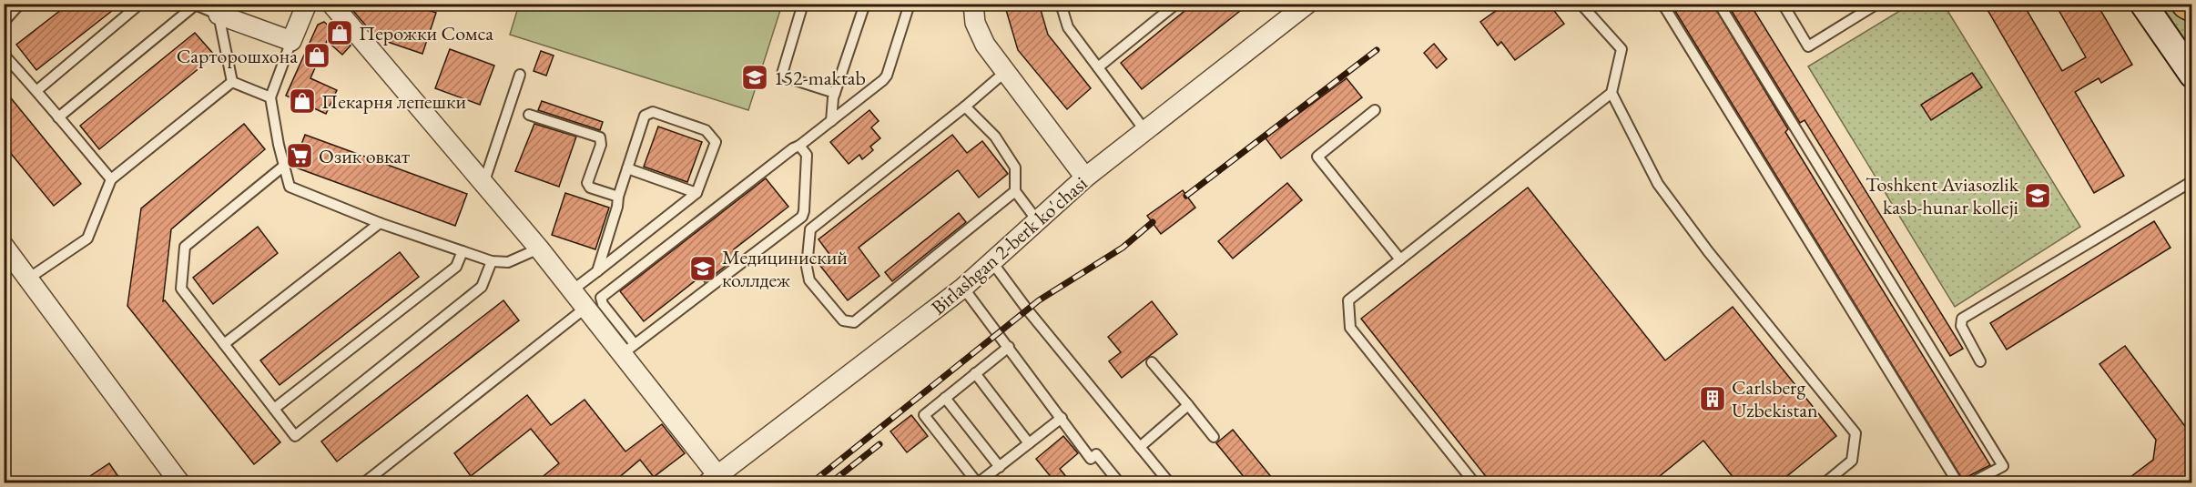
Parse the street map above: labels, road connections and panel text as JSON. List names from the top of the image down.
{
  "streets": {
    "street": ["Birlashgan 2-berk ko'chasi"]
  },
  "places": {
    "shop": ["Перожки Сомса", "Сарторошхона", "Пекарня лепешки"],
    "school or university": ["152-maktab", "Toshkent Aviasozlik kasb-hunar kolleji", "Медициниский коллдеж"],
    "supermarket": ["Озик овкат"],
    "building": ["Carlsberg Uzbekistan"]
  }
}
